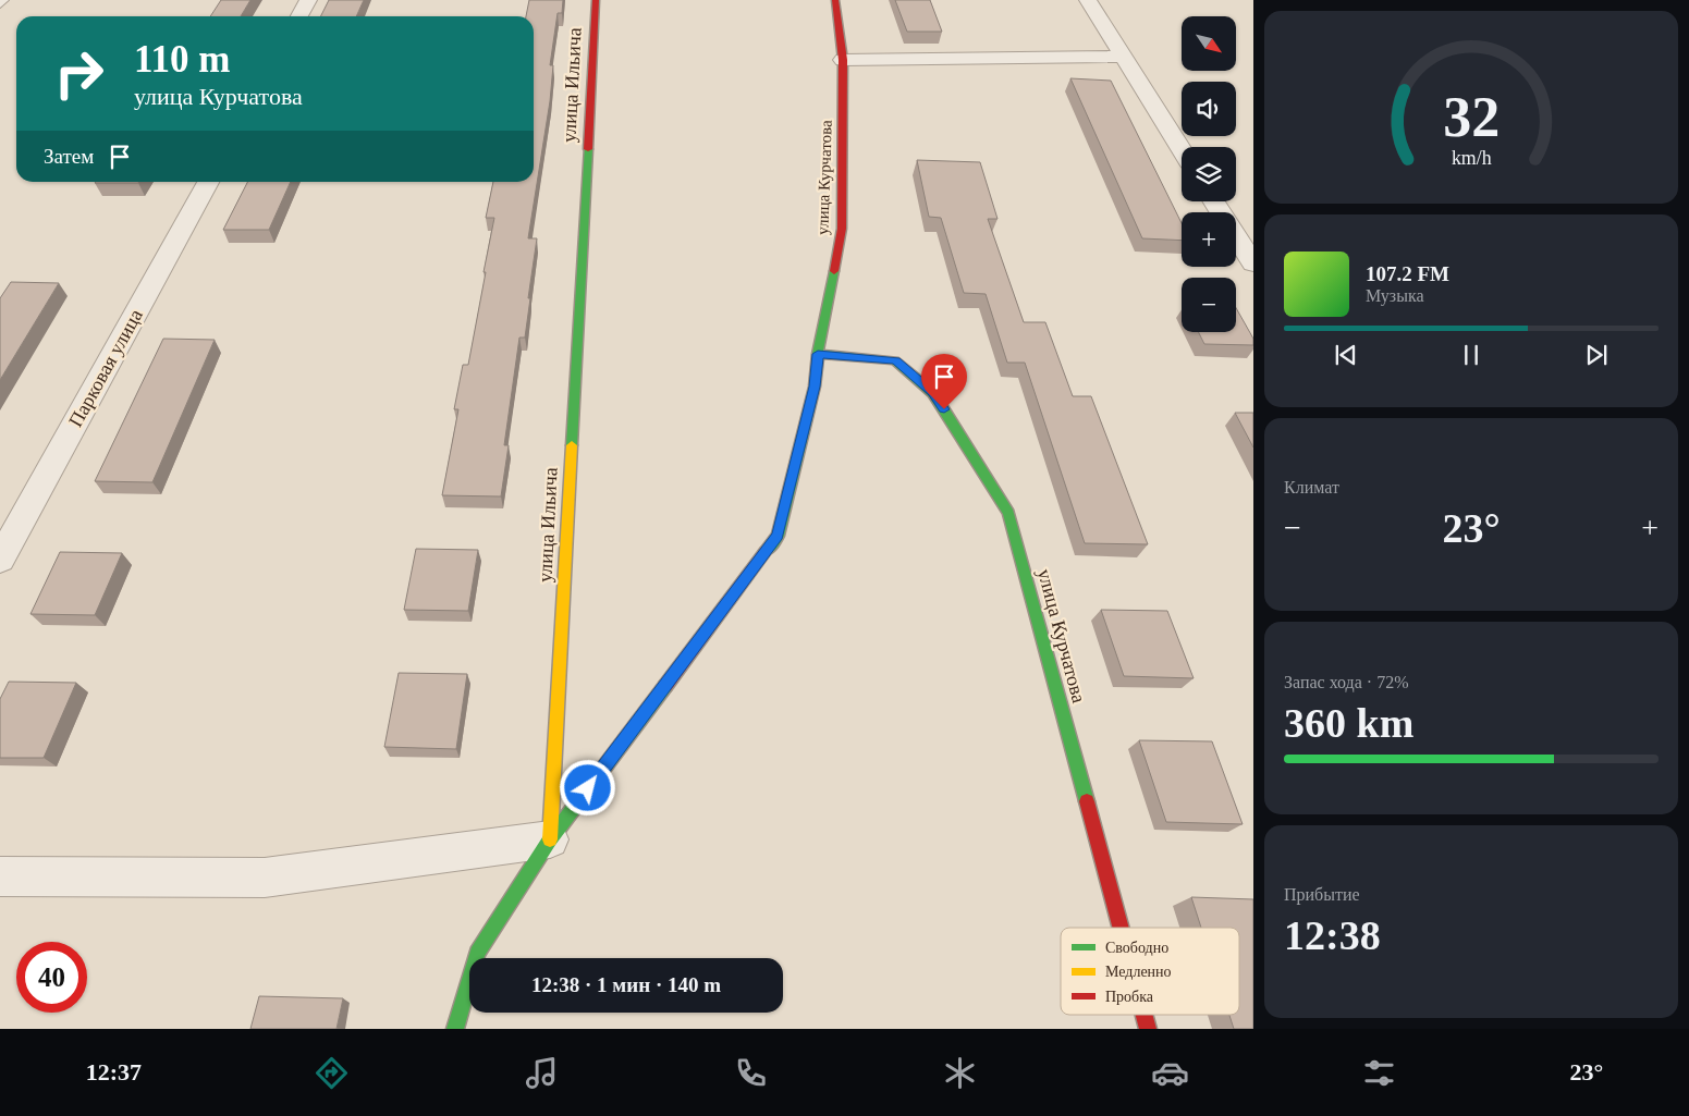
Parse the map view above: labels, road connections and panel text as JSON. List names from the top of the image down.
{
  "streets": {
    "street": ["улица Ильича", "улица Курчатова", "Парковая улица"]
  },
  "crossings": [
    ["улица Ильича", "улица Курчатова"]
  ],
  "legend": ["Свободно", "Медленно", "Пробка"],
  "north": "bottom right",
  "page": {
    "map_buttons": ["+", "−"],
    "turn": ["110 m", "улица Курчатова"],
    "then": "Затем",
    "song": ["107.2 FM", "Музыка"],
    "tile": [
      "Климат",
      ["Запас хода · 72%", "360 km"],
      ["Прибытие", "12:38"]
    ],
    "heat": ["−", "23°", "+"],
    "limit": "40",
    "trip": "12:38 · 1 мин · 140 m",
    "tabs": ["12:37", "23°"],
    "gauge": ["32", "km/h"]
  }
}
